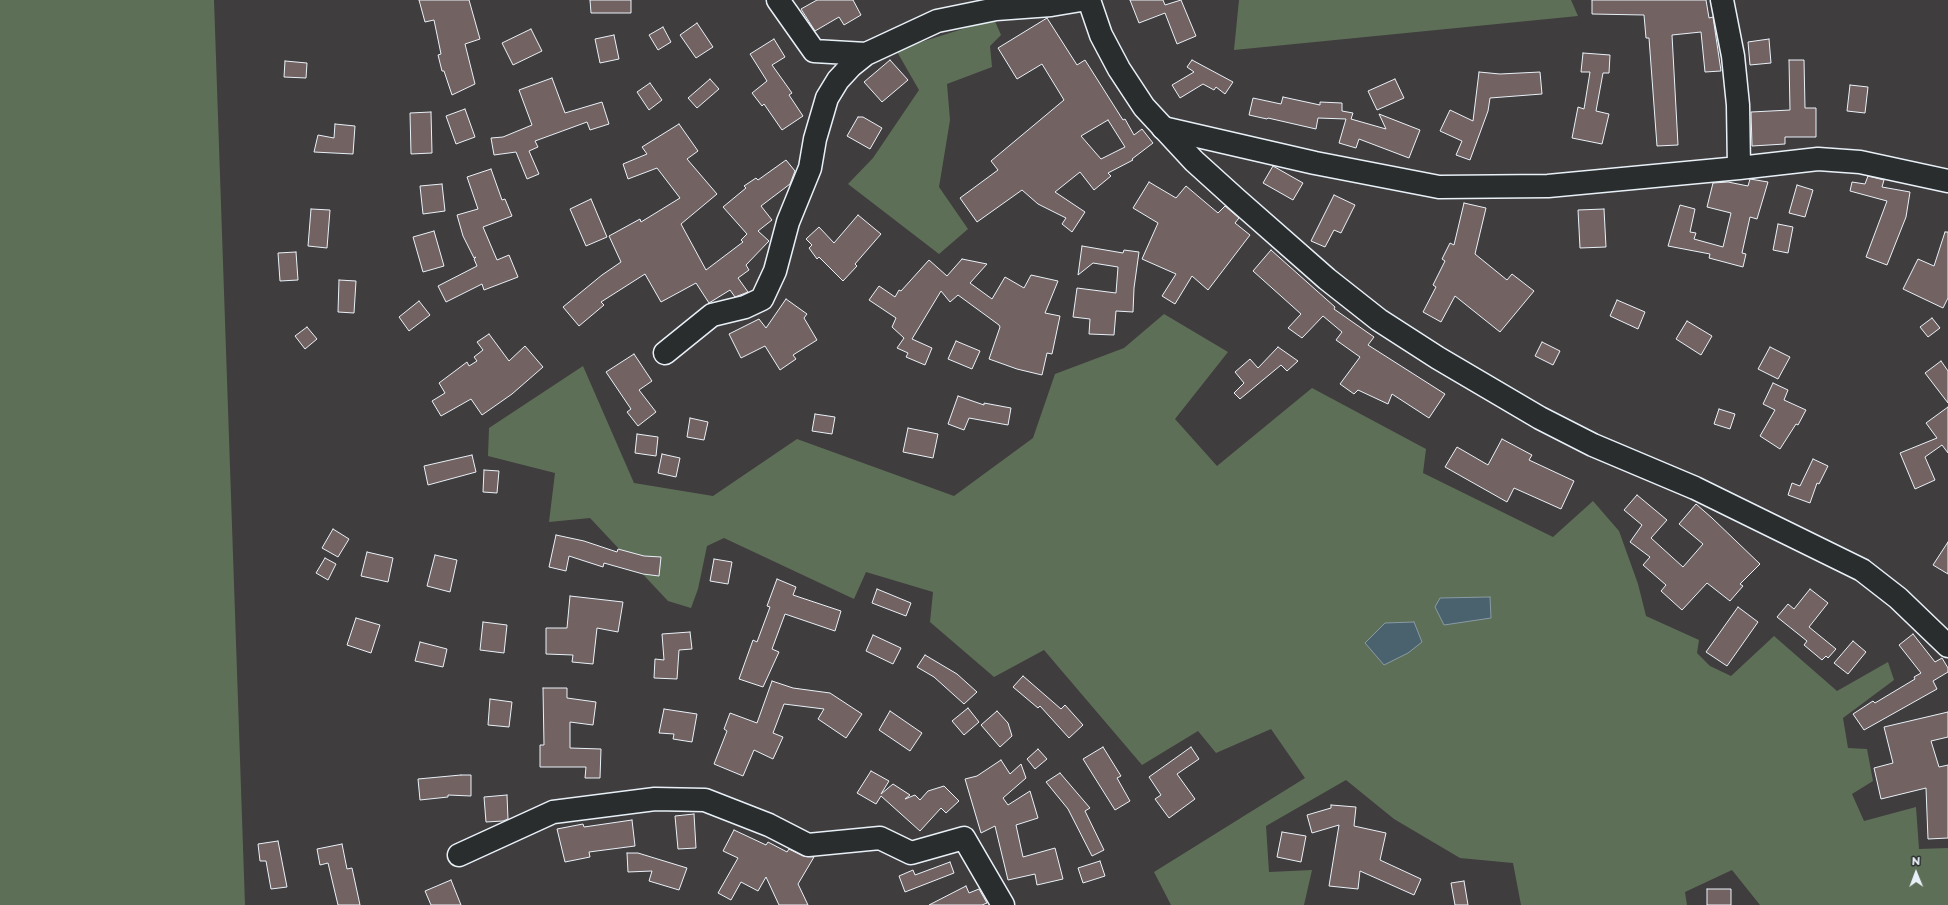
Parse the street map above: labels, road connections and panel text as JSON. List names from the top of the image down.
{
  "north": "top"
}
